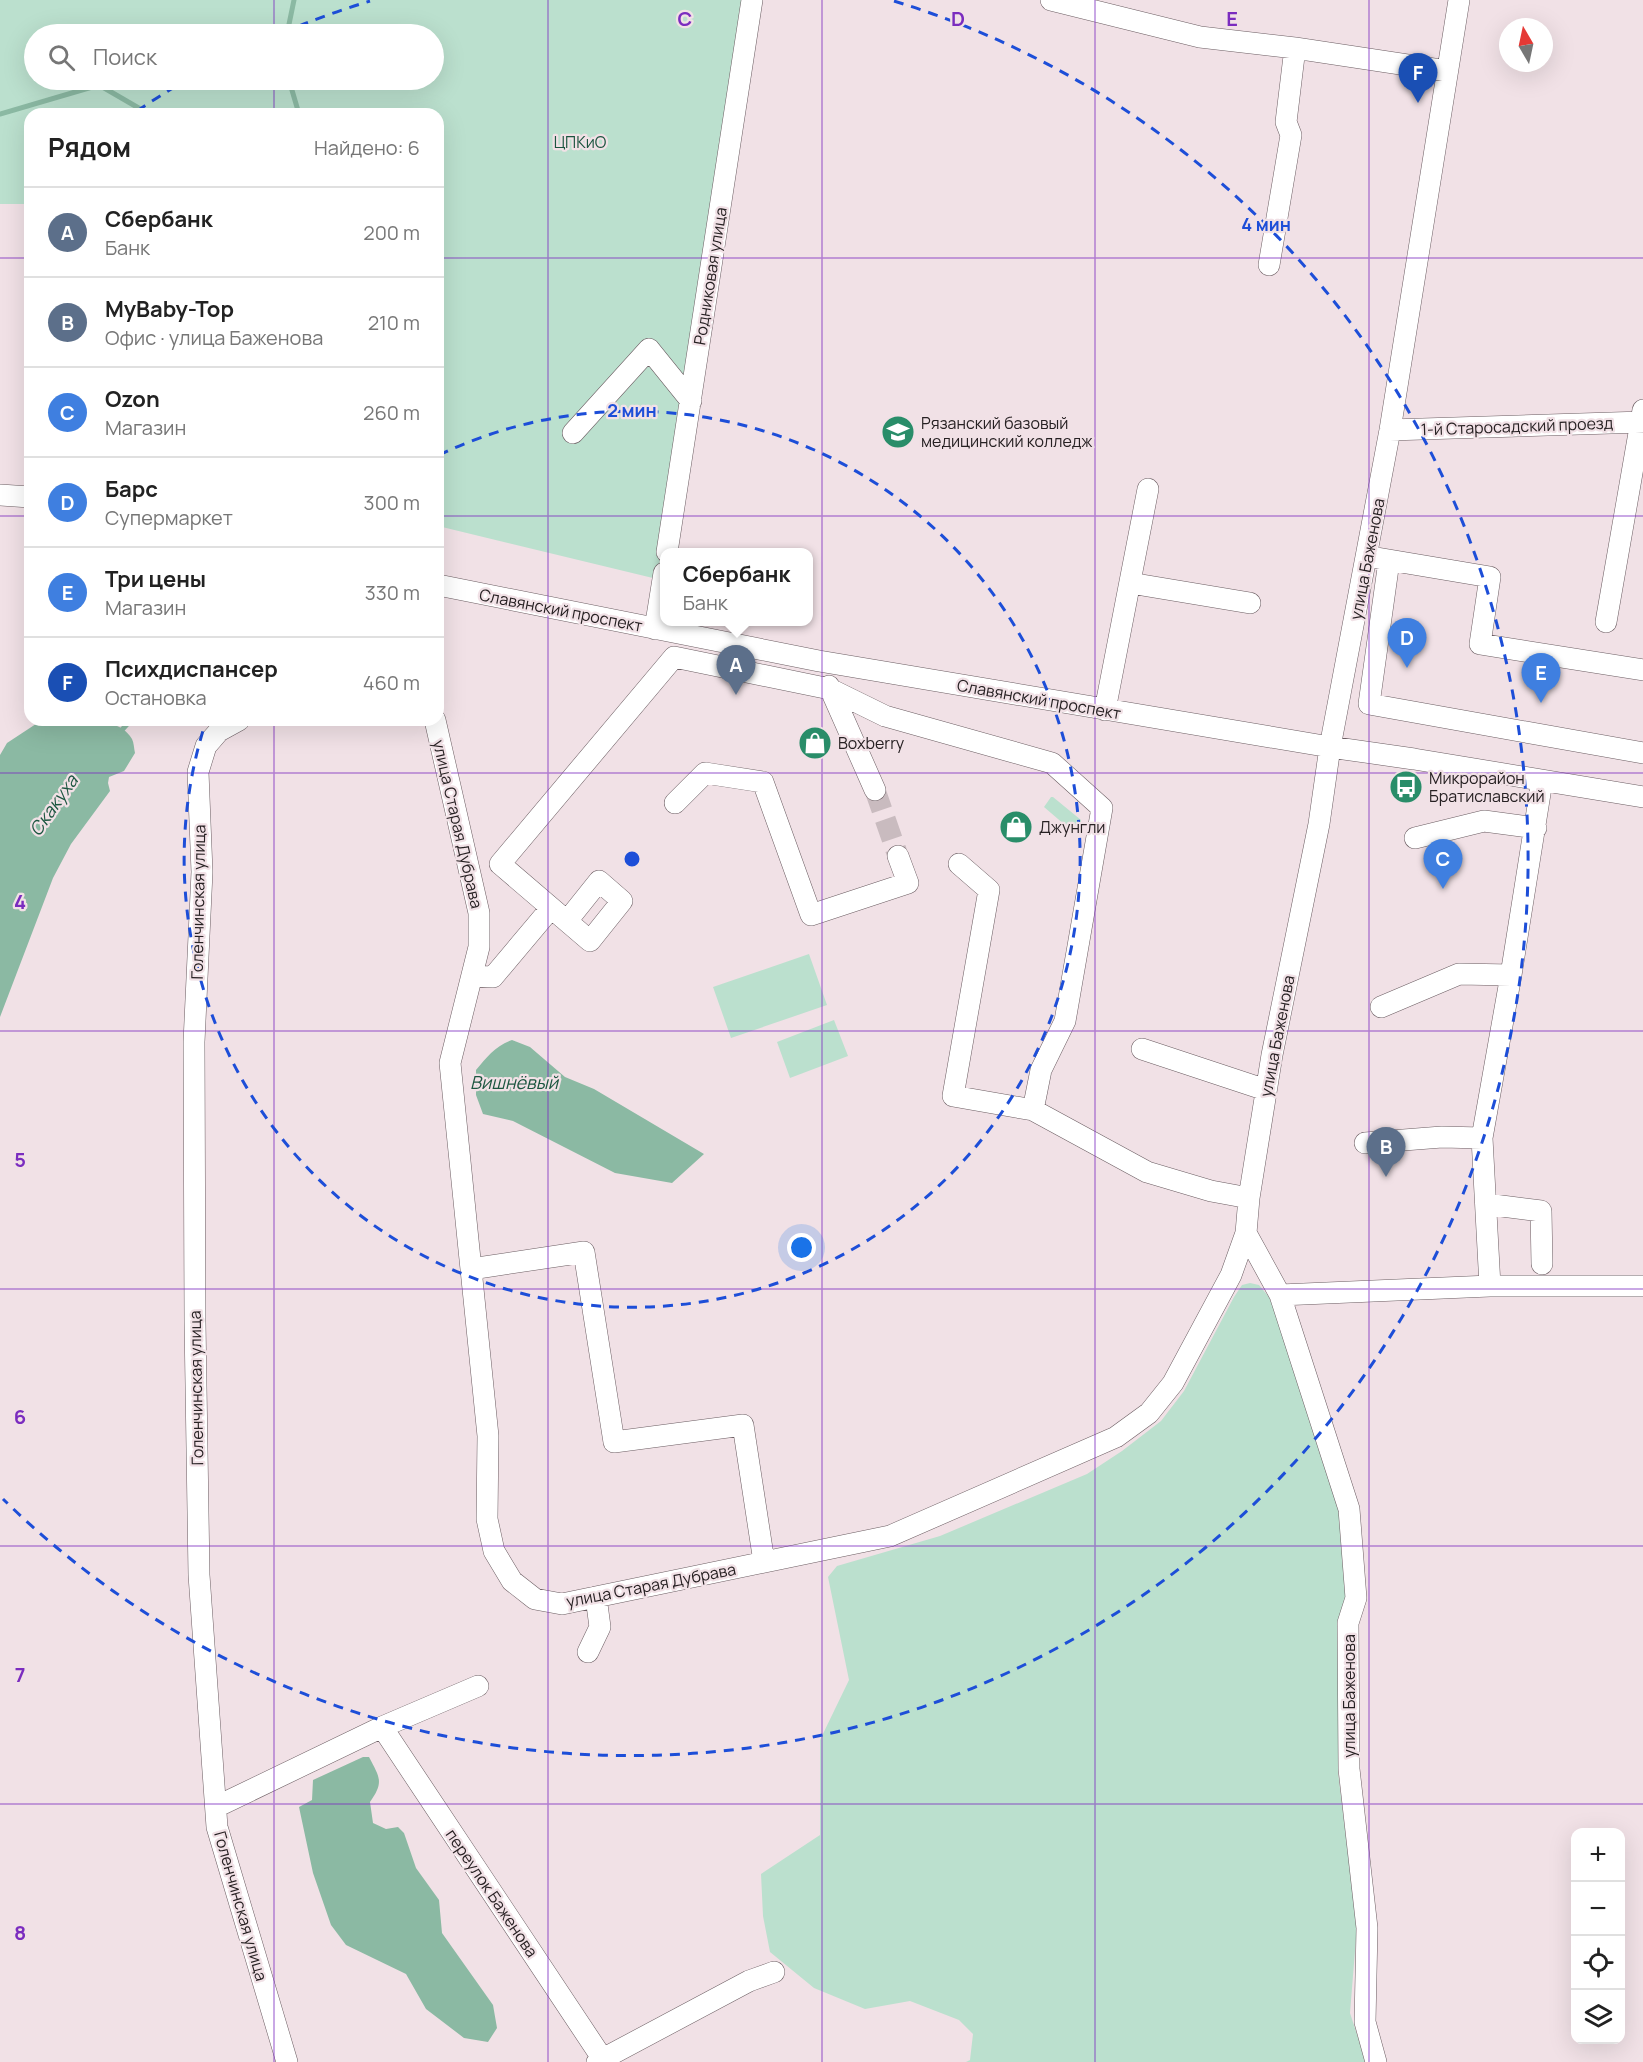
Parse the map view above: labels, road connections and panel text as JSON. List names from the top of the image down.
{
  "streets": {
    "street": [
      "Родниковая улица",
      "1-й Старосадский проезд",
      "улица Баженова",
      "Славянский проспект",
      "улица Старая Дубрава",
      "Голенчинская улица",
      "переулок Баженова"
    ]
  },
  "crossings": [
    ["1-й Старосадский проезд", "улица Баженова"],
    ["улица Баженова", "Славянский проспект"],
    ["улица Баженова", "улица Старая Дубрава"]
  ],
  "water": ["Скакуха", "Вишнёвый"],
  "parks": ["ЦПКиО"],
  "places": {
    "school or university": ["Рязанский базовый медицинский колледж"],
    "shop": ["Boxberry", "Джунгли"],
    "bus stop": ["Микрорайон Братиславский"]
  },
  "north": "top",
  "page": {
    "search": "Поиск",
    "pins": [
      "F",
      "D",
      "A",
      "E",
      "C",
      "B"
    ],
    "heading": ["Рядом", "Найдено: 6"],
    "list": [
      {
        "mark": "A",
        "name": "Сбербанк",
        "note": "Банк",
        "value": "200 m"
      },
      {
        "mark": "B",
        "name": "MyBaby-Top",
        "note": "Офис · улица Баженова",
        "value": "210 m"
      },
      {
        "mark": "C",
        "name": "Ozon",
        "note": "Магазин",
        "value": "260 m"
      },
      {
        "mark": "D",
        "name": "Барс",
        "note": "Супермаркет",
        "value": "300 m"
      },
      {
        "mark": "E",
        "name": "Три цены",
        "note": "Магазин",
        "value": "330 m"
      },
      {
        "mark": "F",
        "name": "Психдиспансер",
        "note": "Остановка",
        "value": "460 m"
      }
    ],
    "popup": ["Сбербанк", "Банк"],
    "map_buttons": ["+", "−"]
  },
  "grid": {
    "columns": ["C", "D", "E"],
    "rows": [
      "4",
      "5",
      "6",
      "7",
      "8"
    ]
  },
  "rings": ["4 мин", "2 мин"]
}
